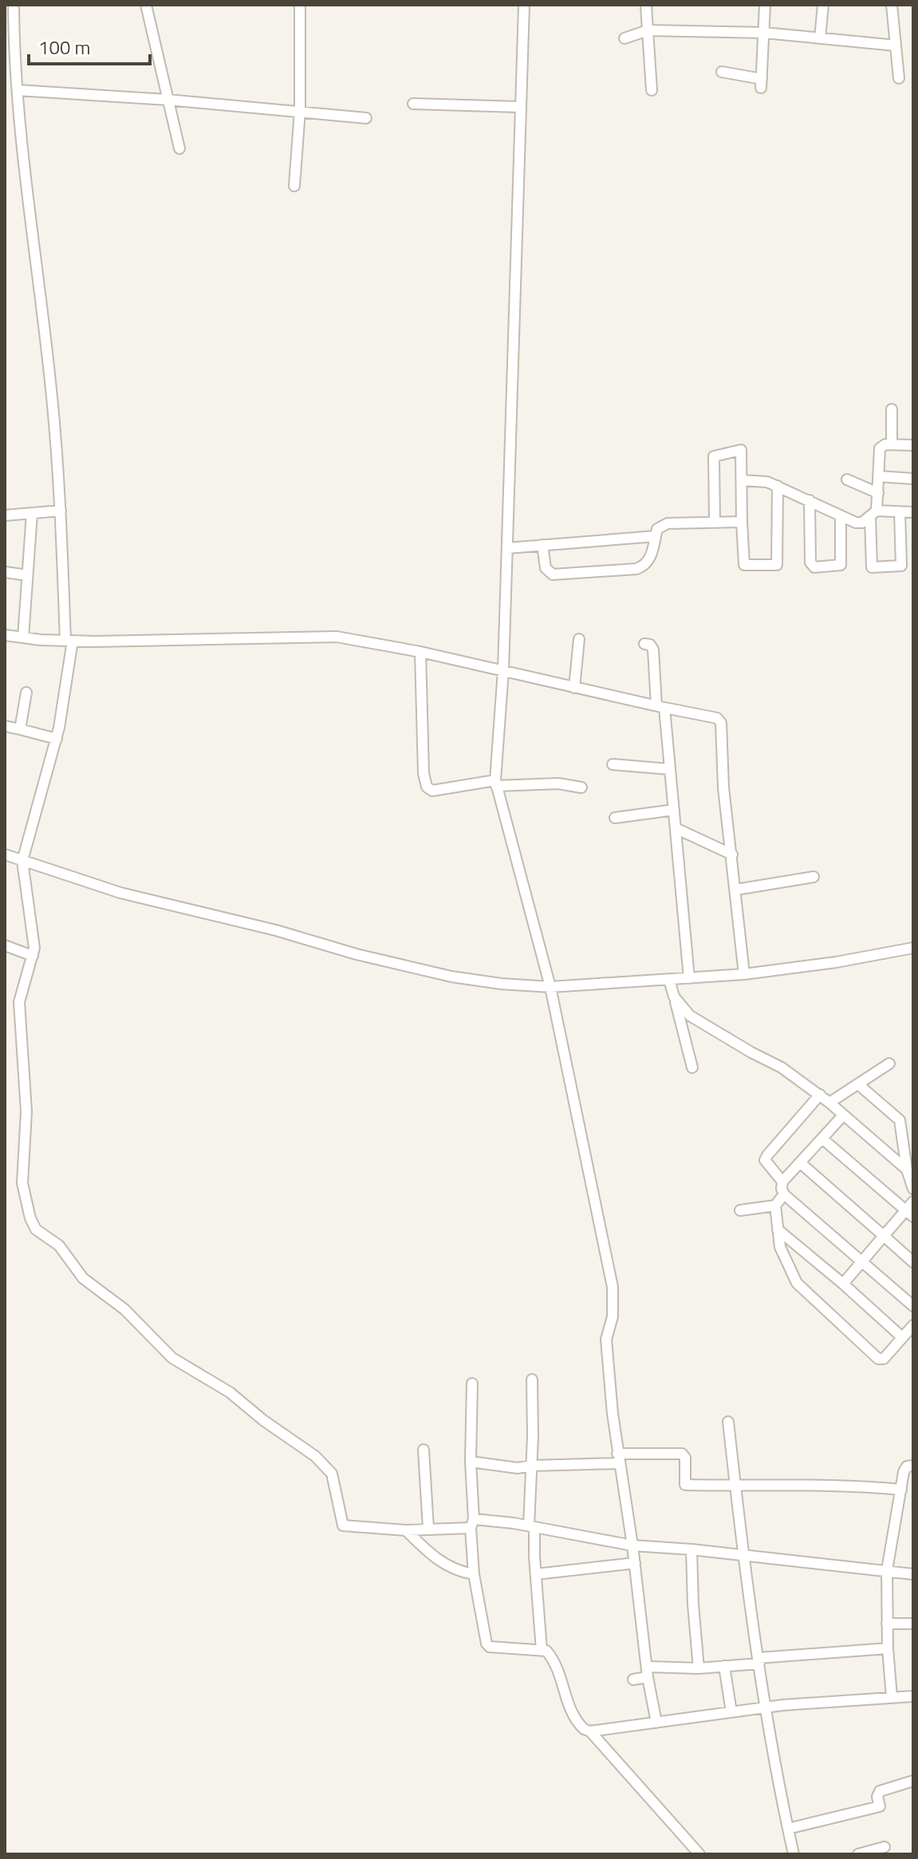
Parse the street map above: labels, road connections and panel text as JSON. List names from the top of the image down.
{
  "scale_bar": "100 m"
}
